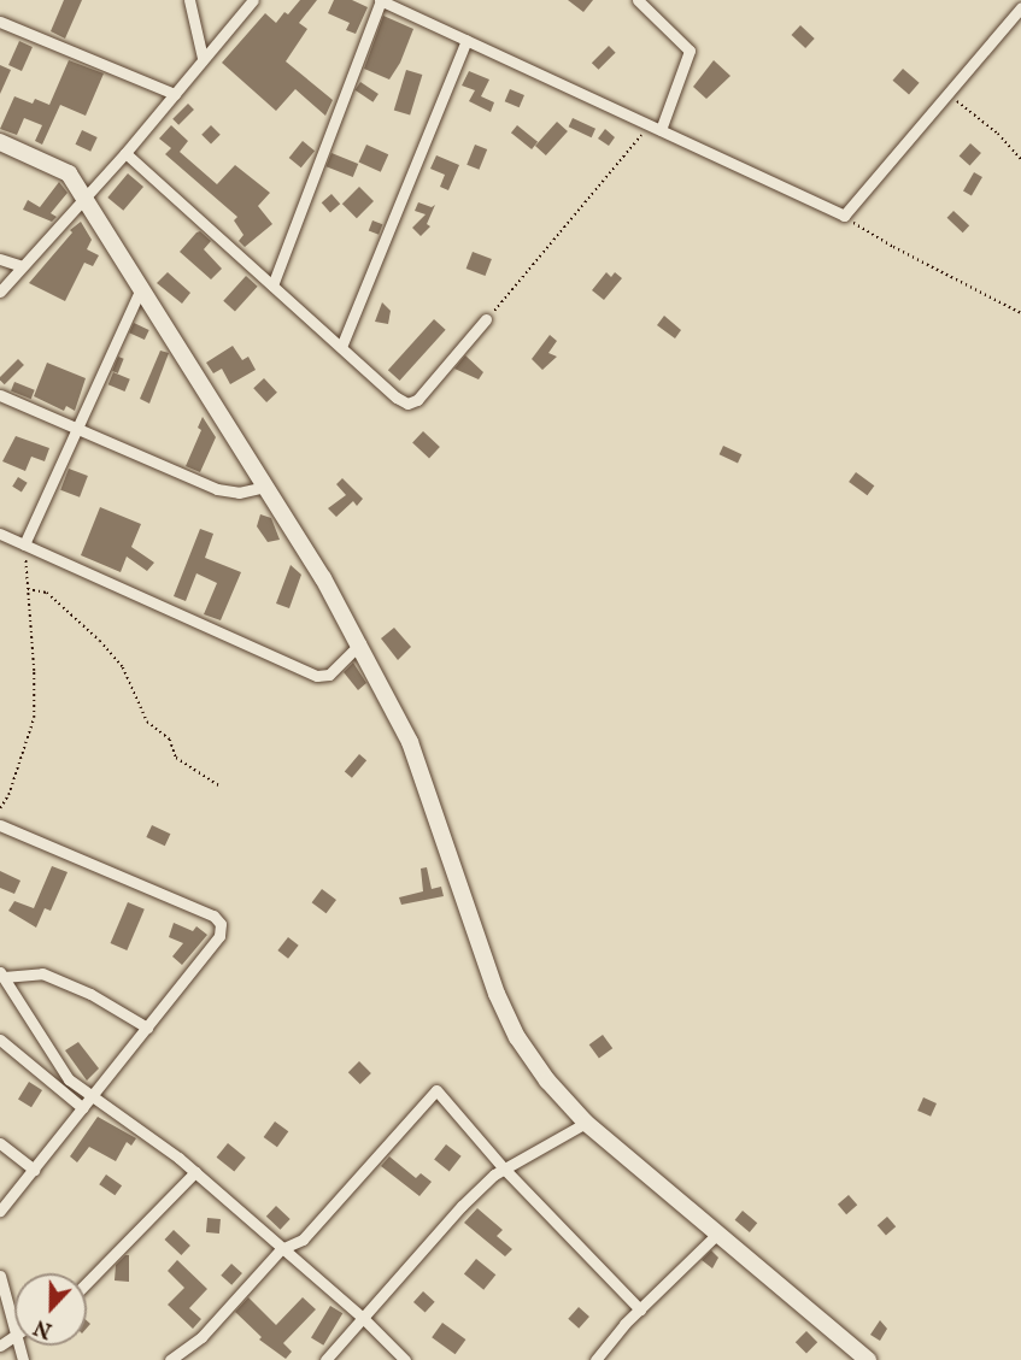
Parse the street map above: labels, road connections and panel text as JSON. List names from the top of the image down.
{
  "north": "bottom"
}
